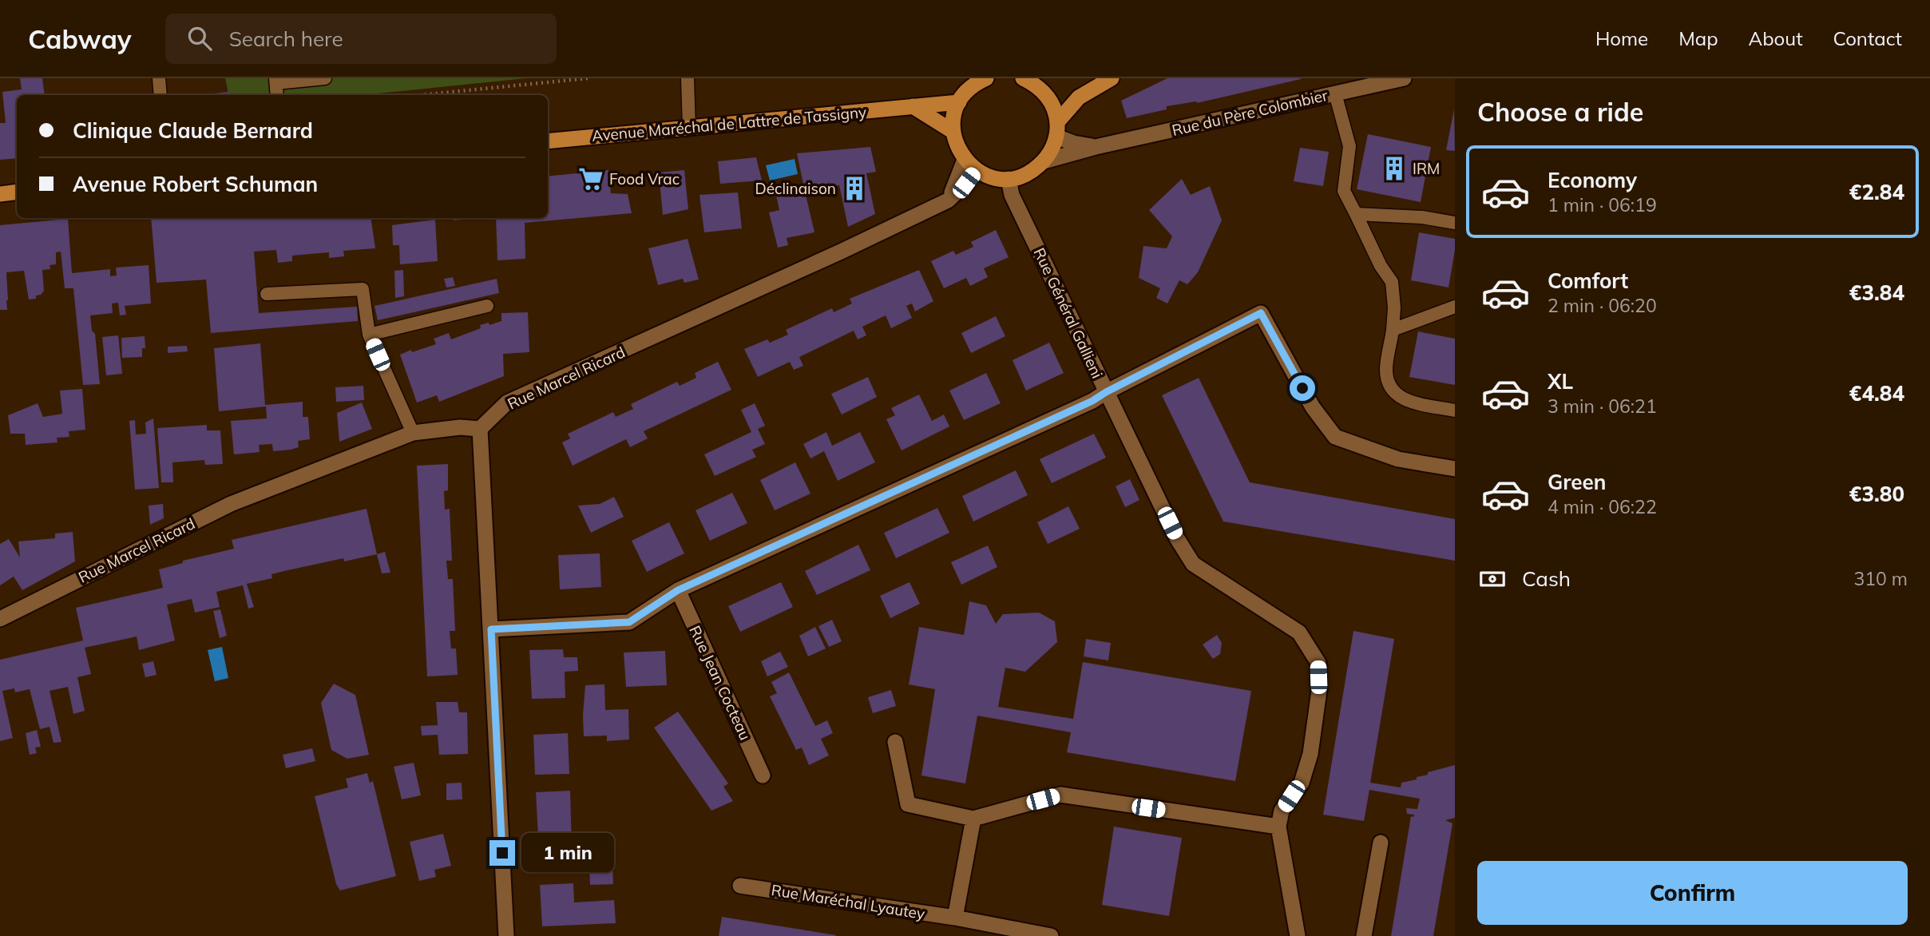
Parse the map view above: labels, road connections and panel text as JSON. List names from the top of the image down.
{
  "streets": {
    "main road": ["Avenue Maréchal de Lattre de Tassigny"],
    "street": [
      "Rue du Père Colombier",
      "Rue Général Gallieni",
      "Rue Marcel Ricard",
      "Rue Jean Cocteau",
      "Rue Maréchal Lyautey"
    ]
  },
  "places": {
    "building": ["IRM", "Déclinaison"],
    "supermarket": ["Food Vrac"]
  },
  "page": {
    "header": "Cabway",
    "search": "Search here",
    "nav": [
      "Home",
      "Map",
      "About",
      "Contact"
    ],
    "heading": "Choose a ride",
    "banner": ["Clinique Claude Bernard", "Avenue Robert Schuman"],
    "list": [
      {
        "name": "Economy",
        "note": "1 min · 06:19",
        "value": "€2.84"
      },
      {
        "name": "Comfort",
        "note": "2 min · 06:20",
        "value": "€3.84"
      },
      {
        "name": "XL",
        "note": "3 min · 06:21",
        "value": "€4.84"
      },
      {
        "name": "Green",
        "note": "4 min · 06:22",
        "value": "€3.80"
      }
    ],
    "pay": ["Cash", "310 m"],
    "bubble": "1 min",
    "buttons": "Confirm"
  }
}
